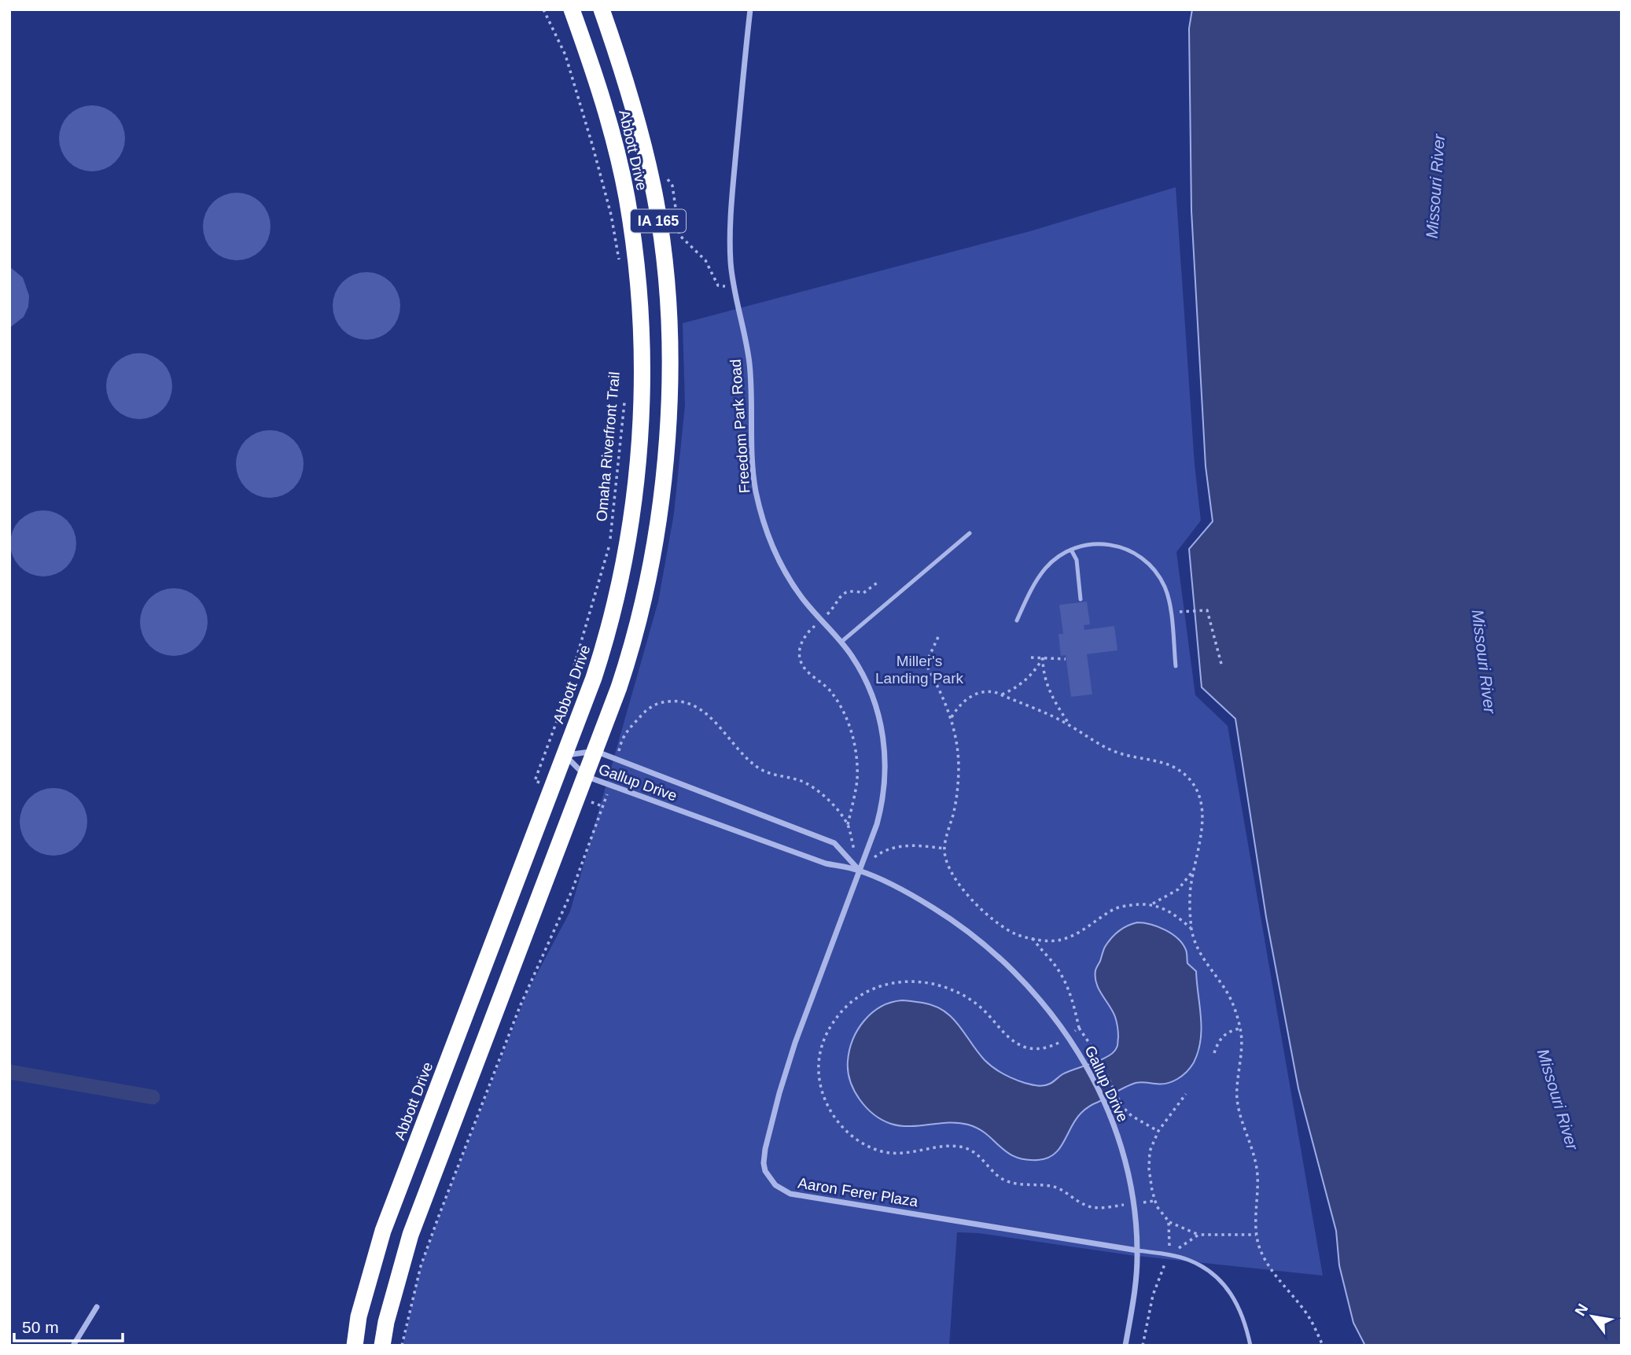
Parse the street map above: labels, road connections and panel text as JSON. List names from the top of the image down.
{
  "streets": {
    "highway": ["Abbott Drive", "IA 165"],
    "street": ["Freedom Park Road", "Gallup Drive", "Aaron Ferer Plaza"],
    "path": ["Omaha Riverfront Trail"]
  },
  "crossings": [
    ["Abbott Drive", "Omaha Riverfront Trail"],
    ["Abbott Drive", "Gallup Drive"],
    ["Freedom Park Road", "Gallup Drive"],
    ["Freedom Park Road", "Aaron Ferer Plaza"],
    ["Gallup Drive", "Aaron Ferer Plaza"]
  ],
  "water": ["Missouri River"],
  "parks": ["Miller's Landing Park"],
  "scale_bar": "50 m",
  "north": "top left"
}
